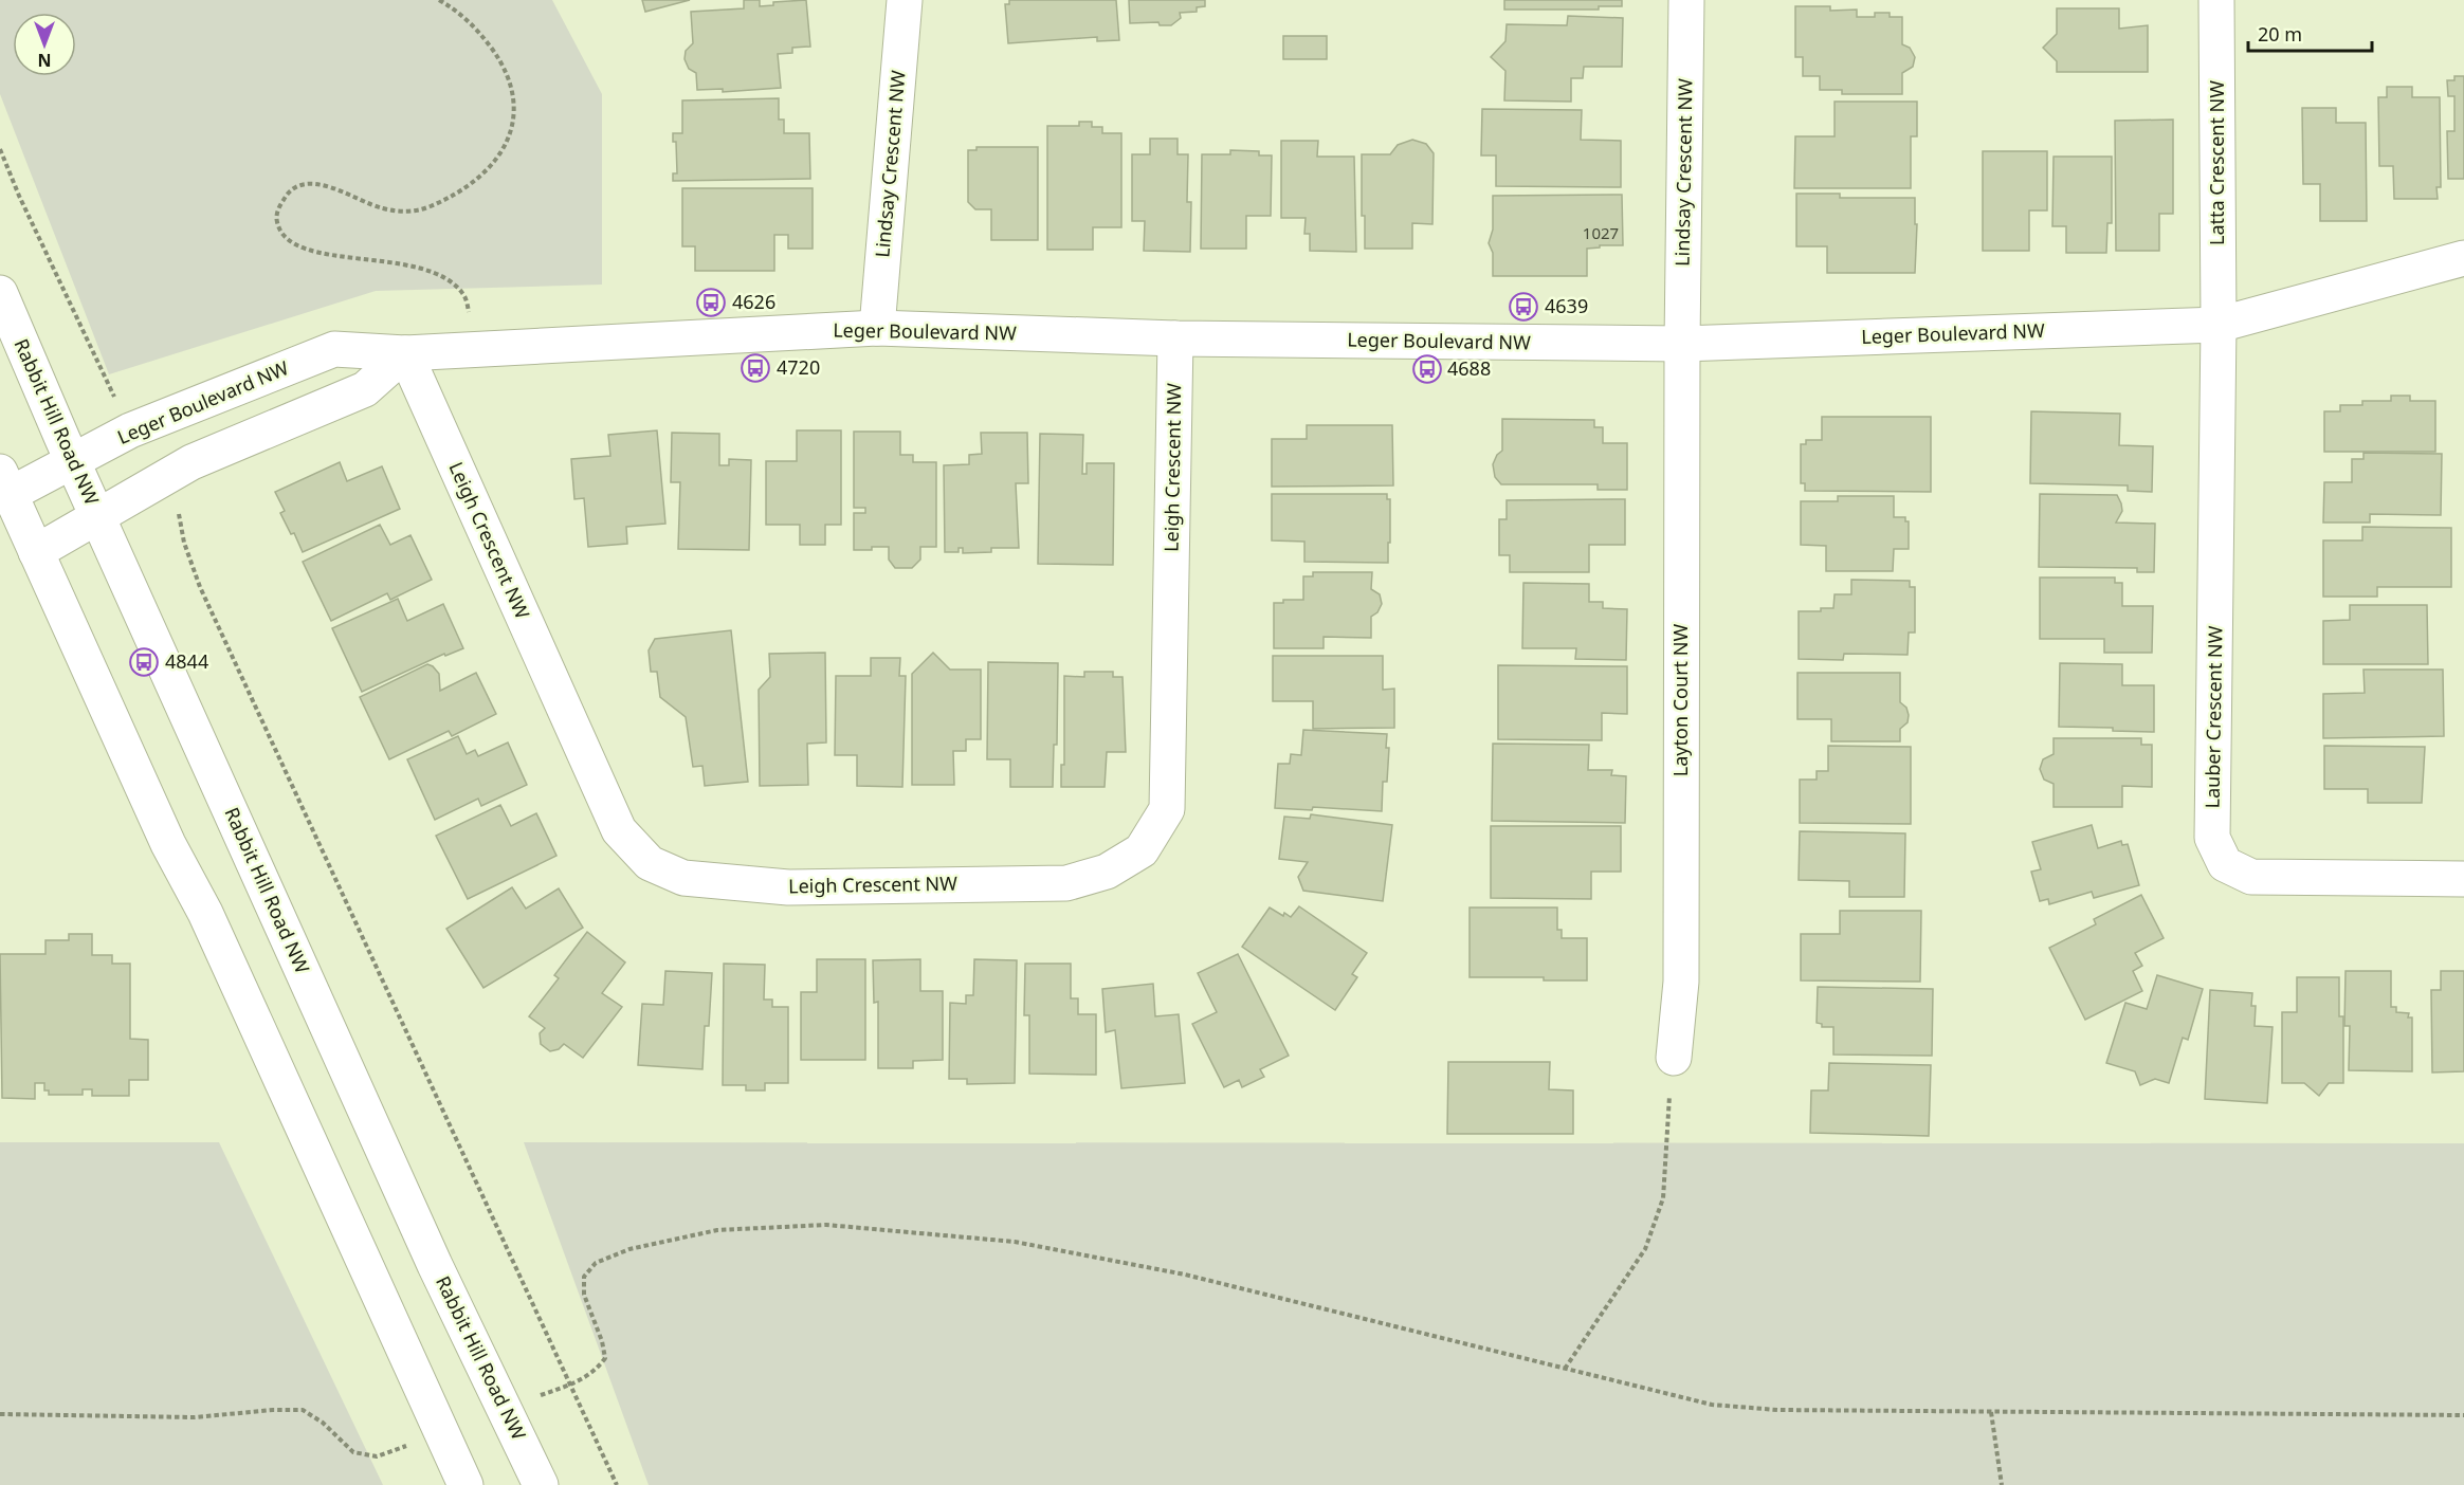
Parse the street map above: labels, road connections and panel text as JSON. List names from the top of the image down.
{
  "streets": {
    "street": [
      "Latta Crescent NW",
      "Lindsay Crescent NW",
      "Leger Boulevard NW",
      "Rabbit Hill Road NW",
      "Leigh Crescent NW",
      "Layton Court NW",
      "Lauber Crescent NW"
    ]
  },
  "crossings": [
    ["Latta Crescent NW", "Leger Boulevard NW"],
    ["Latta Crescent NW", "Lauber Crescent NW"],
    ["Lindsay Crescent NW", "Leger Boulevard NW"],
    ["Lindsay Crescent NW", "Layton Court NW"],
    ["Leger Boulevard NW", "Rabbit Hill Road NW"],
    ["Leger Boulevard NW", "Leigh Crescent NW"],
    ["Leger Boulevard NW", "Layton Court NW"],
    ["Leger Boulevard NW", "Lauber Crescent NW"]
  ],
  "places": {
    "bus stop": [
      "4626",
      "4639",
      "4720",
      "4688",
      "4844"
    ]
  },
  "house_numbers": ["1027"],
  "scale_bar": "20 m",
  "north": "bottom"
}
